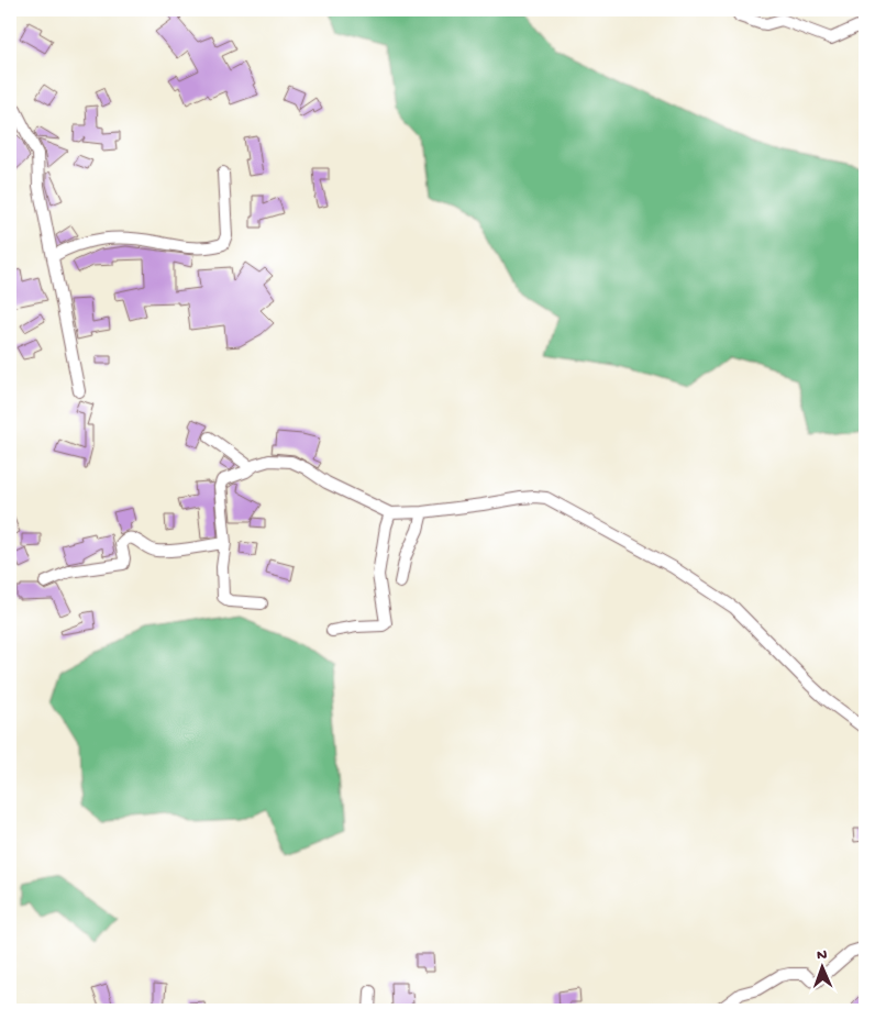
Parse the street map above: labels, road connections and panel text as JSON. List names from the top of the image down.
{
  "north": "top"
}
